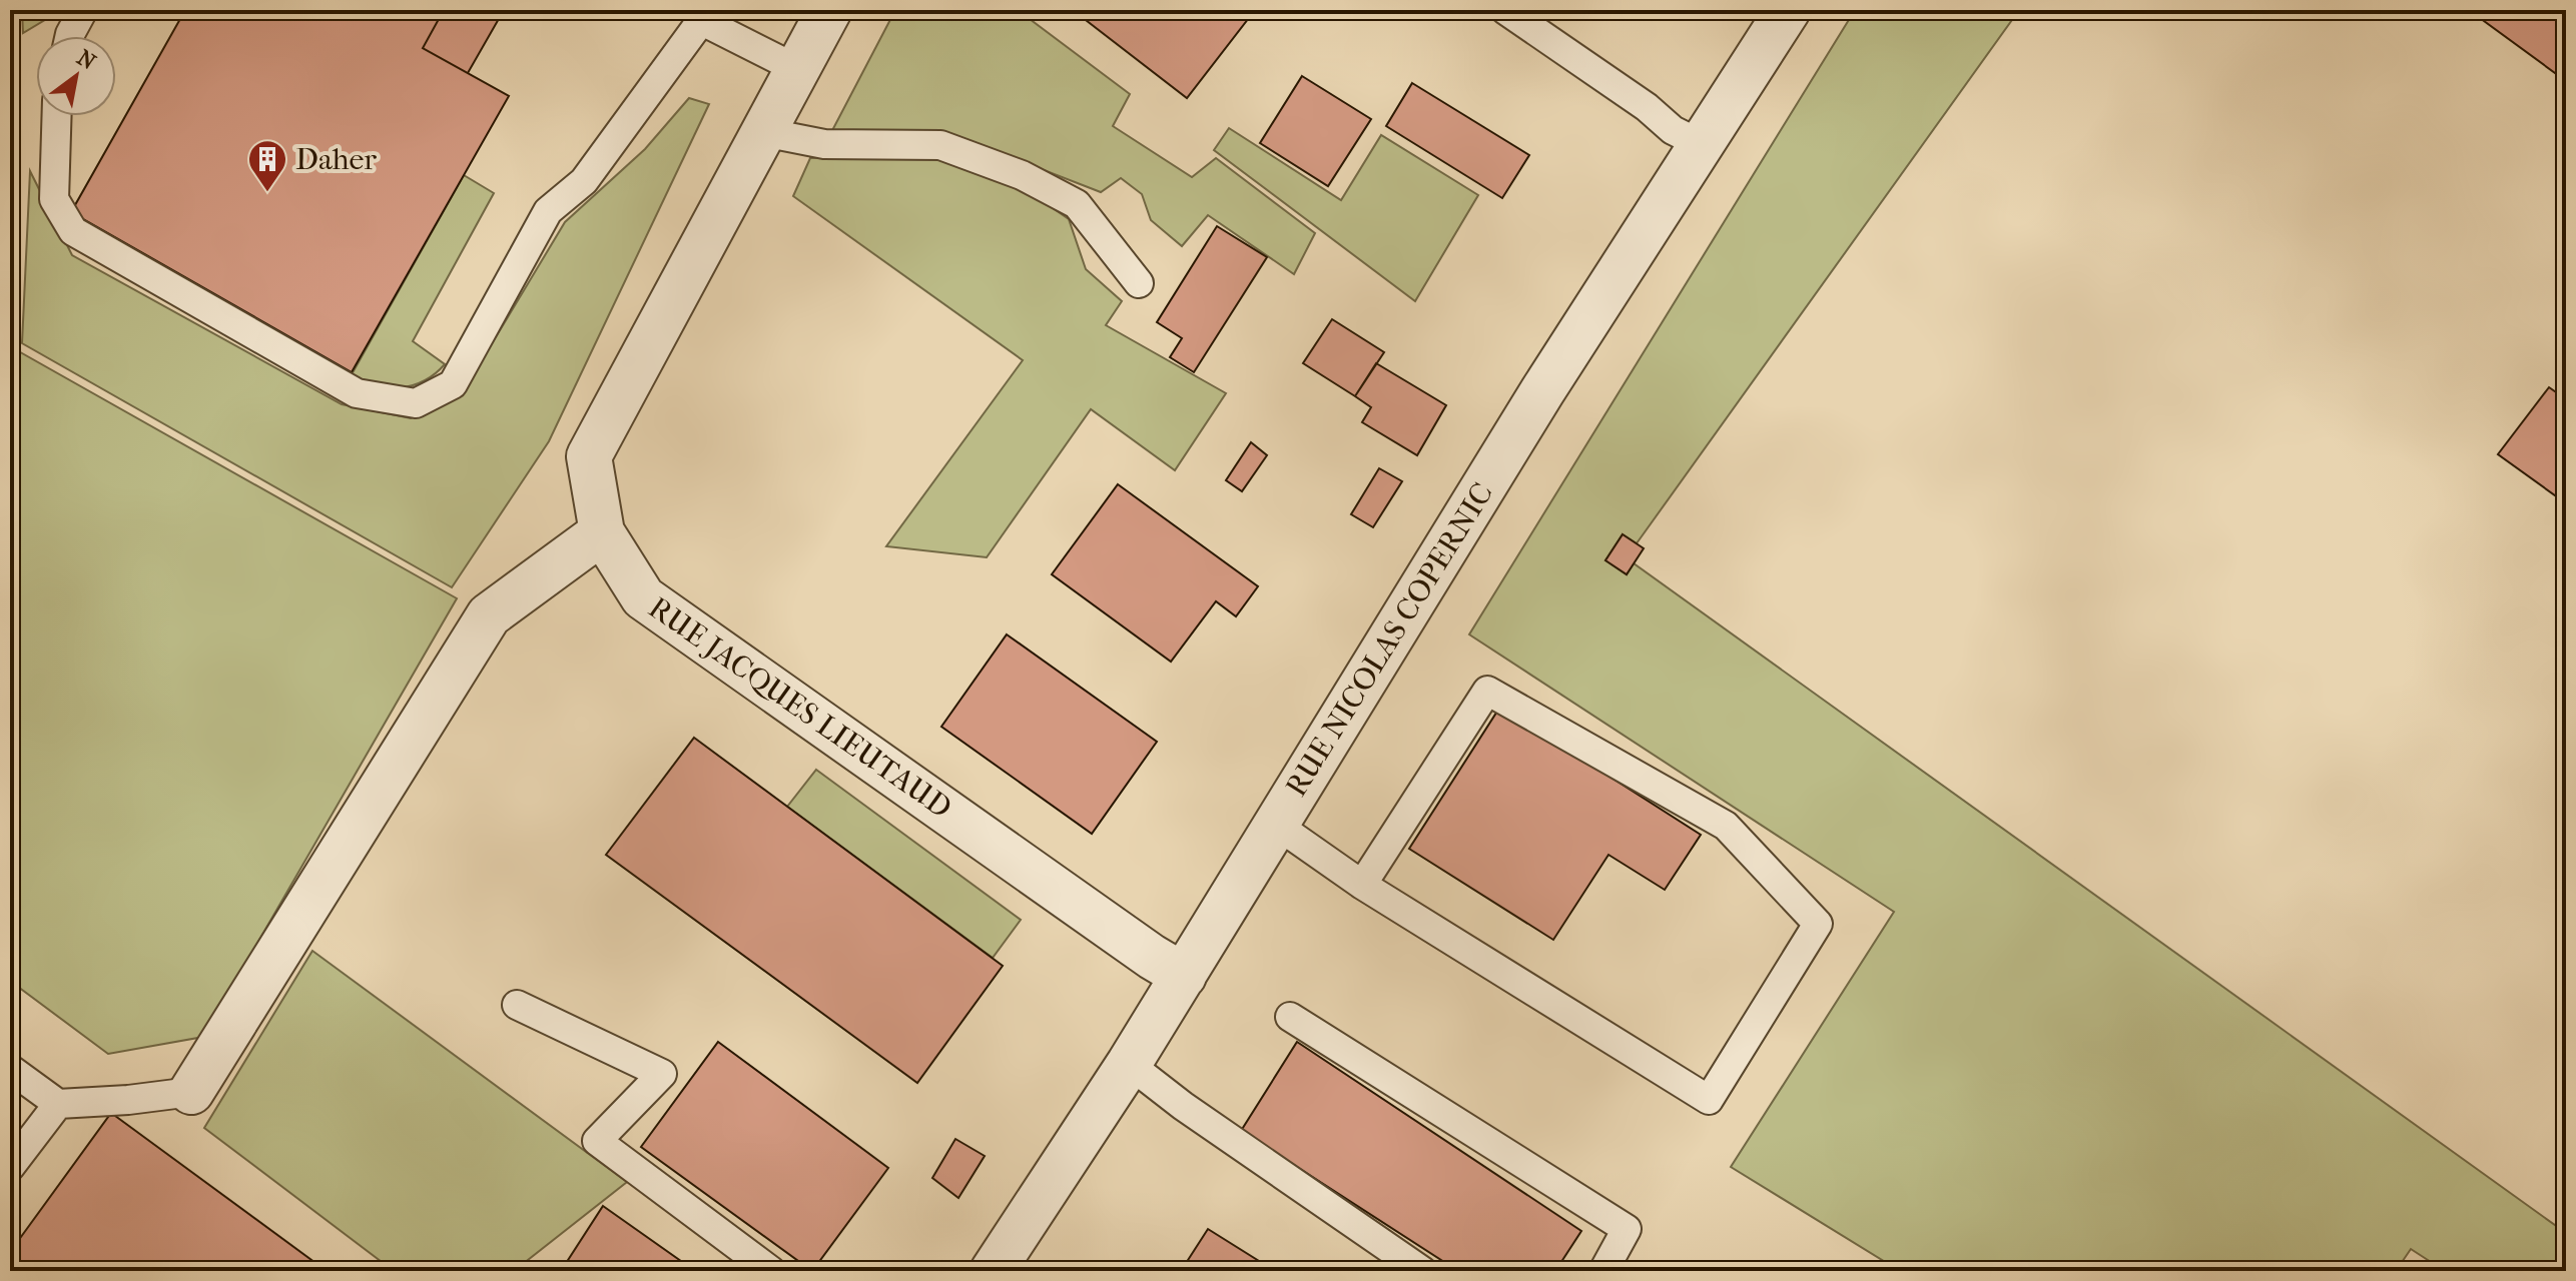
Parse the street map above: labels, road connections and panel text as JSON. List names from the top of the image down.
{
  "streets": {
    "street": ["RUE NICOLAS COPERNIC", "RUE JACQUES LIEUTAUD"]
  },
  "crossings": [
    ["RUE NICOLAS COPERNIC", "RUE JACQUES LIEUTAUD"]
  ],
  "places": {
    "building": ["Daher"]
  },
  "north": "top right"
}
